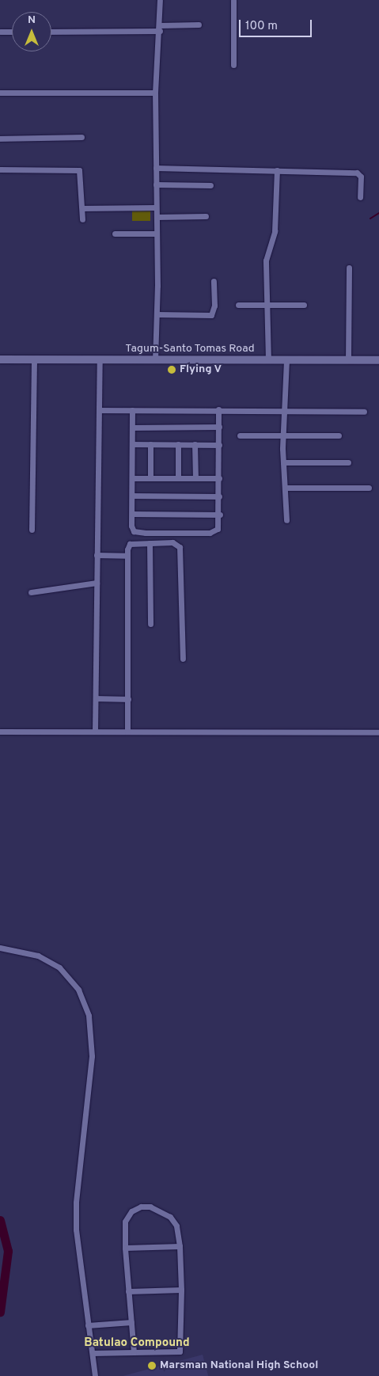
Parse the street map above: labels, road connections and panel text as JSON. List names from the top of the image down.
{
  "streets": {
    "main road": ["Tagum-Santo Tomas Road"]
  },
  "districts": ["Batulao Compound"],
  "places": ["Flying V", "Marsman National High School"],
  "scale_bar": "100 m",
  "north": "top"
}
